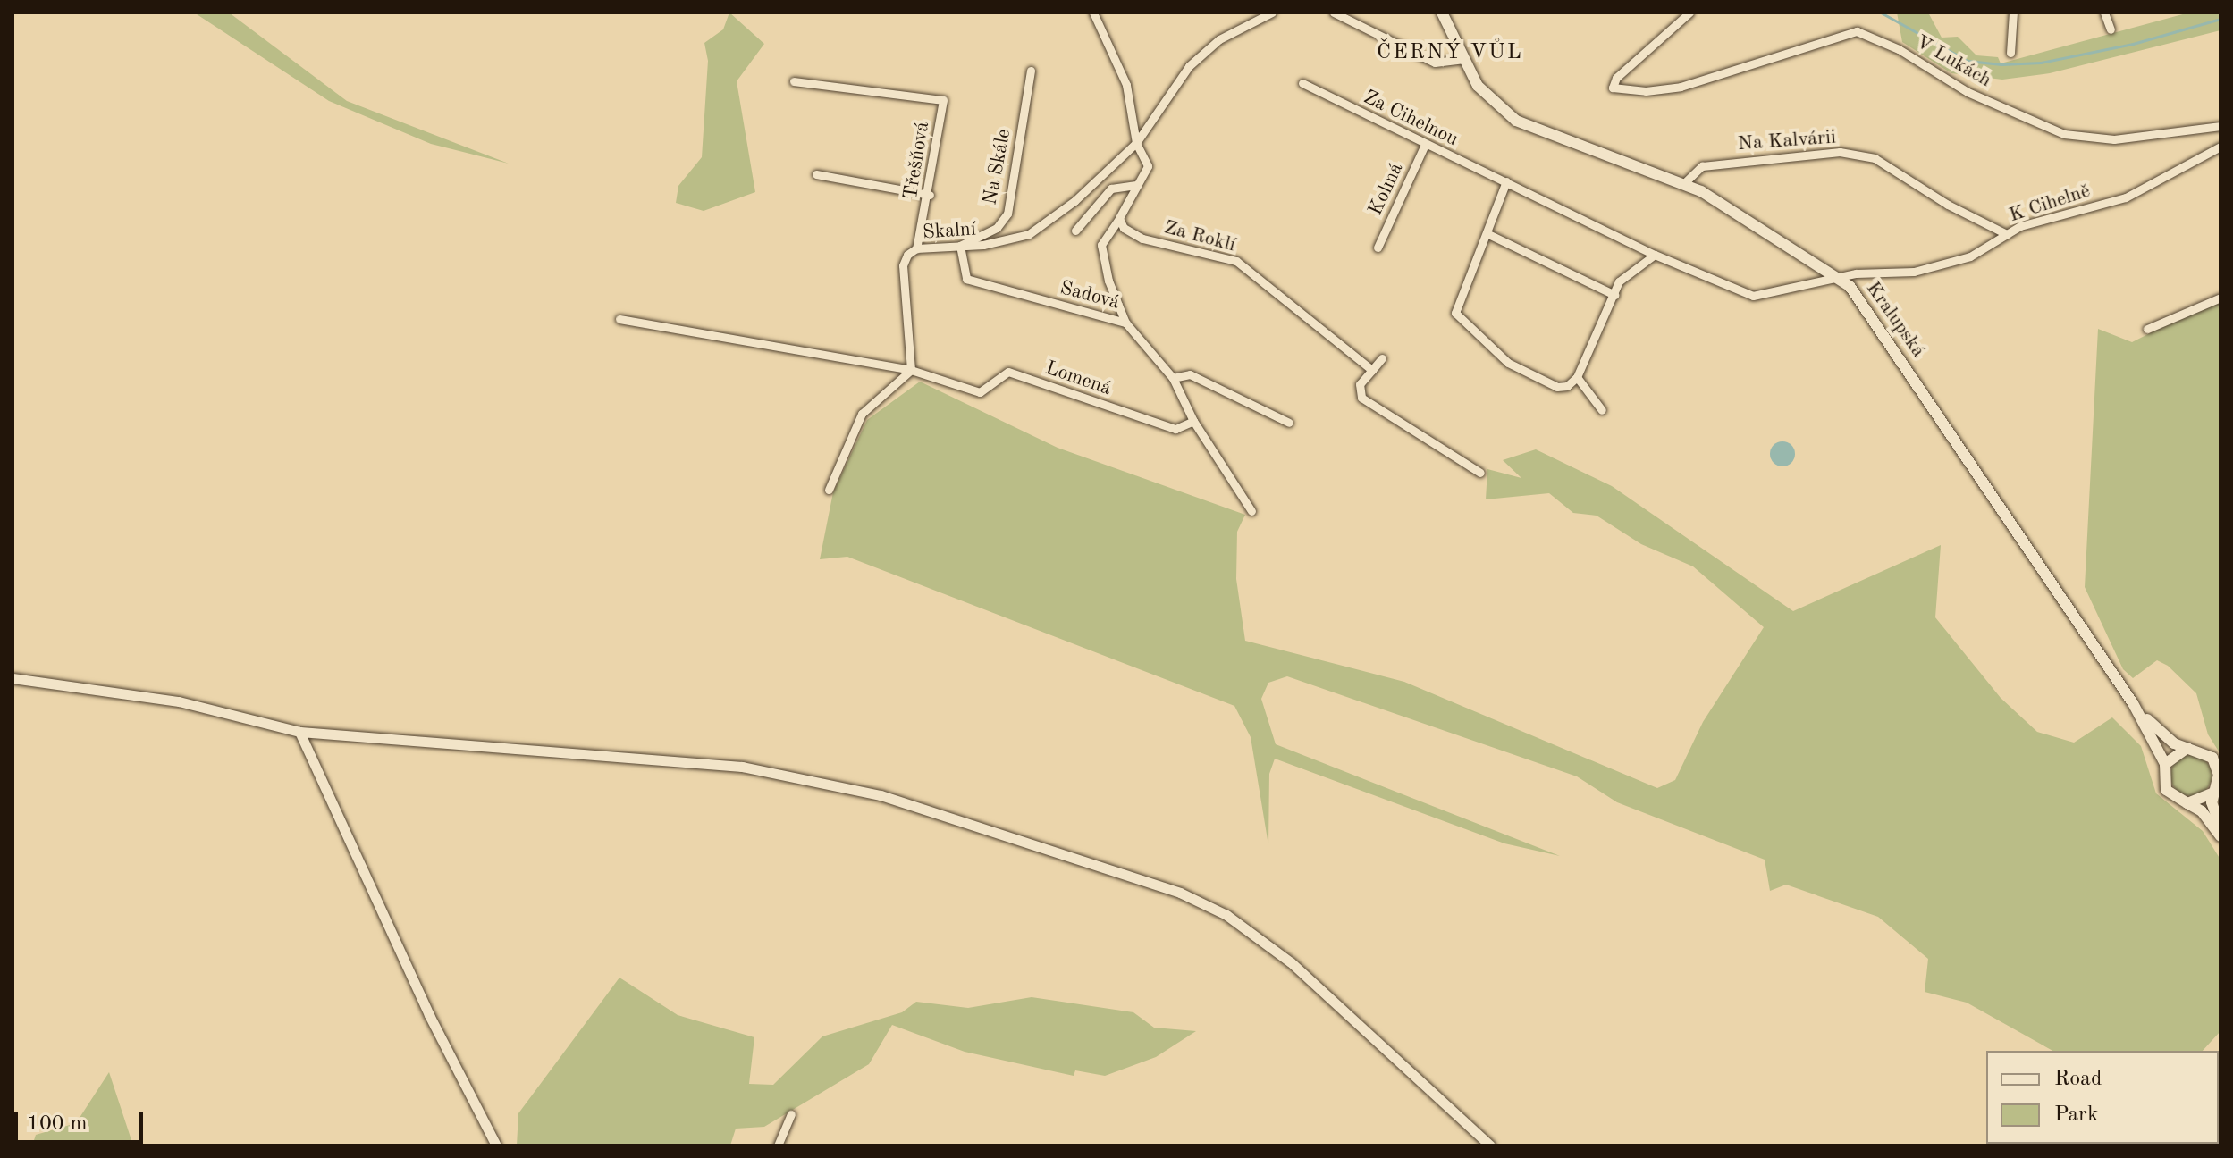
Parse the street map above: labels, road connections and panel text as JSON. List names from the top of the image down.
{
  "streets": {
    "main road": ["Kralupská"],
    "street": [
      "V Lukách",
      "Za Cihelnou",
      "Na Kalvárii",
      "Třešňová",
      "Na Skále",
      "Kolmá",
      "K Cihelně",
      "Skalní",
      "Za Roklí",
      "Sadová",
      "Lomená"
    ]
  },
  "crossings": [
    ["Za Cihelnou", "Kolmá"],
    ["Za Cihelnou", "K Cihelně"],
    ["Za Cihelnou", "Kralupská"],
    ["Na Kalvárii", "K Cihelně"],
    ["Na Kalvárii", "Kralupská"],
    ["Třešňová", "Skalní"],
    ["Na Skále", "Skalní"],
    ["Na Skále", "Sadová"],
    ["K Cihelně", "Kralupská"],
    ["Skalní", "Sadová"],
    ["Skalní", "Lomená"]
  ],
  "districts": ["ČERNÝ VŮL"],
  "legend": ["Road", "Park"],
  "scale_bar": "100 m"
}
